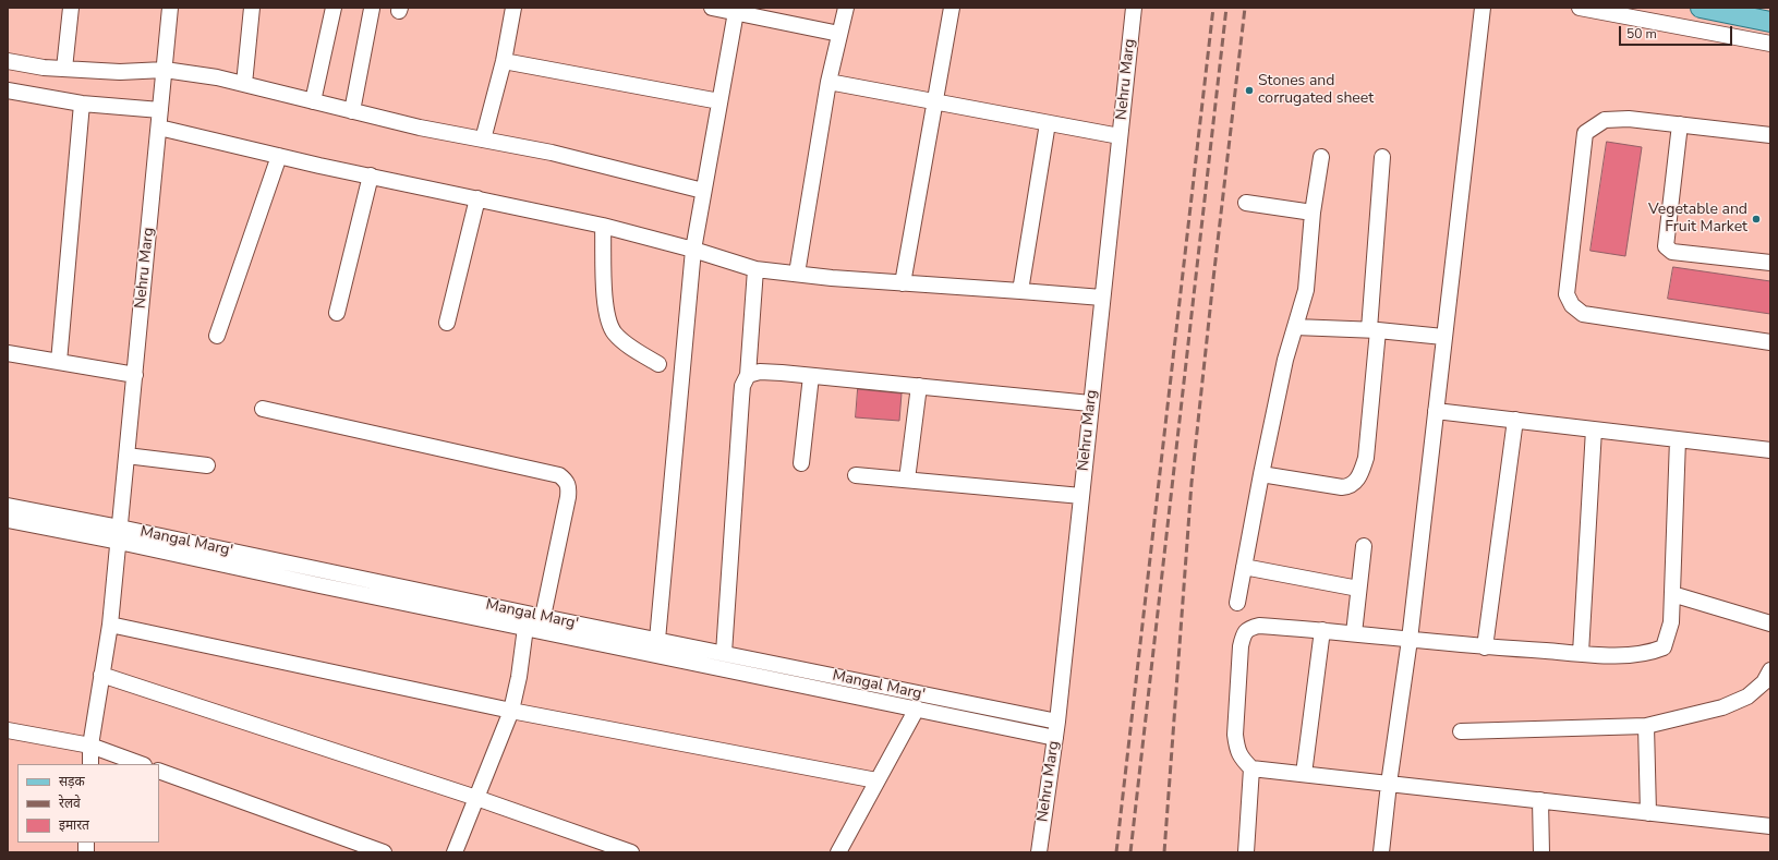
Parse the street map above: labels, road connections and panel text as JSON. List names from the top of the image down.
{
  "streets": {
    "street": ["Nehru Marg", "Mangal Marg'"]
  },
  "crossings": [
    ["Nehru Marg", "Mangal Marg'"]
  ],
  "places": ["Stones and corrugated sheet", "Vegetable and Fruit Market"],
  "legend": ["सड़क", "रेलवे", "इमारत"],
  "scale_bar": "50 m"
}
